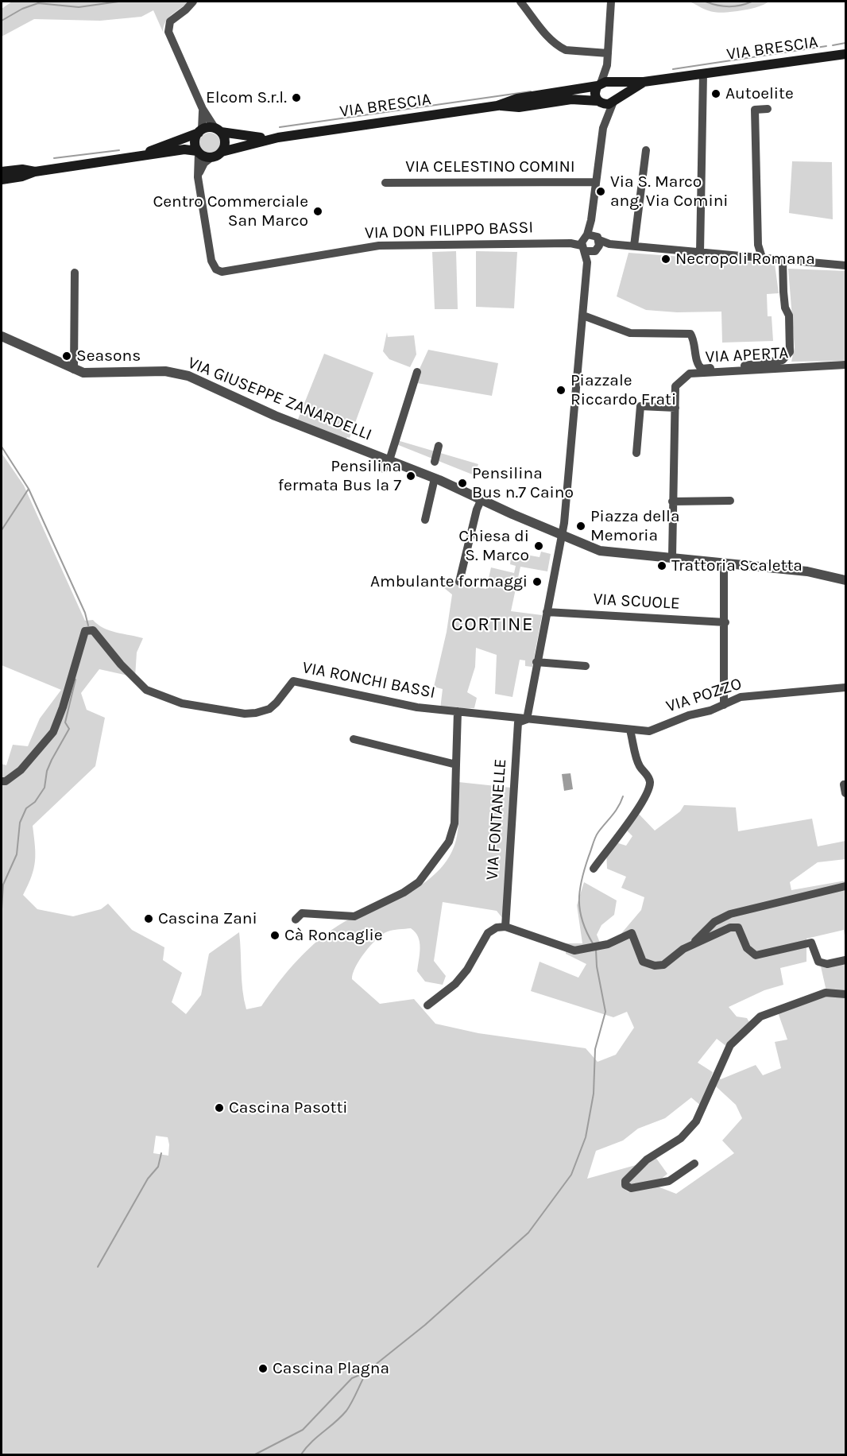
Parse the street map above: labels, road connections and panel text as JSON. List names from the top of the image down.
{
  "streets": {
    "main road": ["VIA BRESCIA"],
    "street": [
      "VIA CELESTINO COMINI",
      "VIA DON FILIPPO BASSI",
      "VIA APERTA",
      "VIA GIUSEPPE ZANARDELLI",
      "VIA SCUOLE",
      "VIA RONCHI BASSI",
      "VIA POZZO",
      "VIA FONTANELLE"
    ]
  },
  "crossings": [
    ["VIA APERTA", "VIA GIUSEPPE ZANARDELLI"],
    ["VIA RONCHI BASSI", "VIA POZZO"],
    ["VIA RONCHI BASSI", "VIA FONTANELLE"],
    ["VIA POZZO", "VIA FONTANELLE"]
  ],
  "districts": ["CORTINE"],
  "places": [
    "Autoelite",
    "Elcom S.r.l.",
    "Via S. Marco ang. Via Comini",
    "Centro Commerciale San Marco",
    "Necropoli Romana",
    "Seasons",
    "Piazzale Riccardo Frati",
    "Pensilina fermata Bus la 7",
    "Pensilina Bus n.7 Caino",
    "Piazza della Memoria",
    "Chiesa di S. Marco",
    "Trattoria Scaletta",
    "Ambulante formaggi",
    "Cascina Zani",
    "Cà Roncaglie",
    "Cascina Pasotti",
    "Cascina Plagna"
  ]
}
